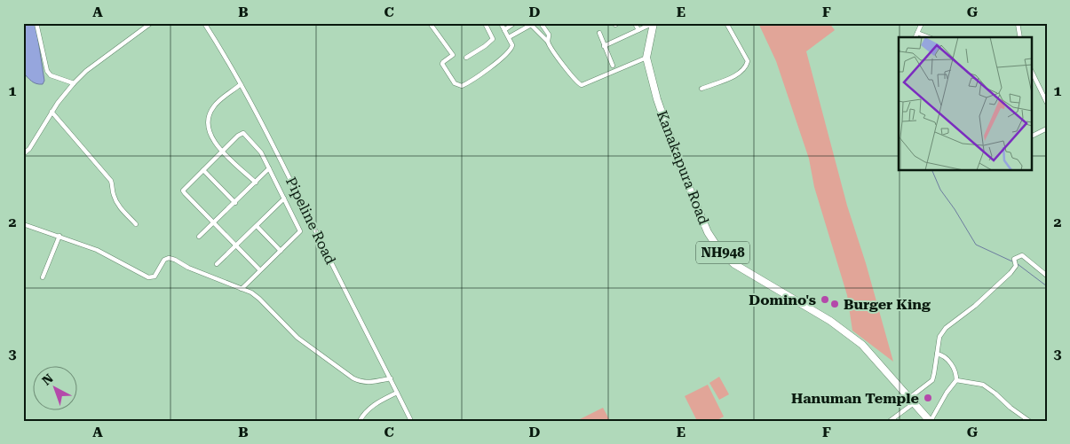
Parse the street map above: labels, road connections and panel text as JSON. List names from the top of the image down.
{
  "streets": {
    "highway": ["Kanakapura Road", "NH948"],
    "street": ["Pipeline Road"]
  },
  "places": ["Domino's", "Burger King", "Hanuman Temple"],
  "north": "top left",
  "grid": {
    "columns": [
      "A",
      "B",
      "C",
      "D",
      "E",
      "F",
      "G"
    ],
    "rows": ["1", "2", "3"]
  }
}
